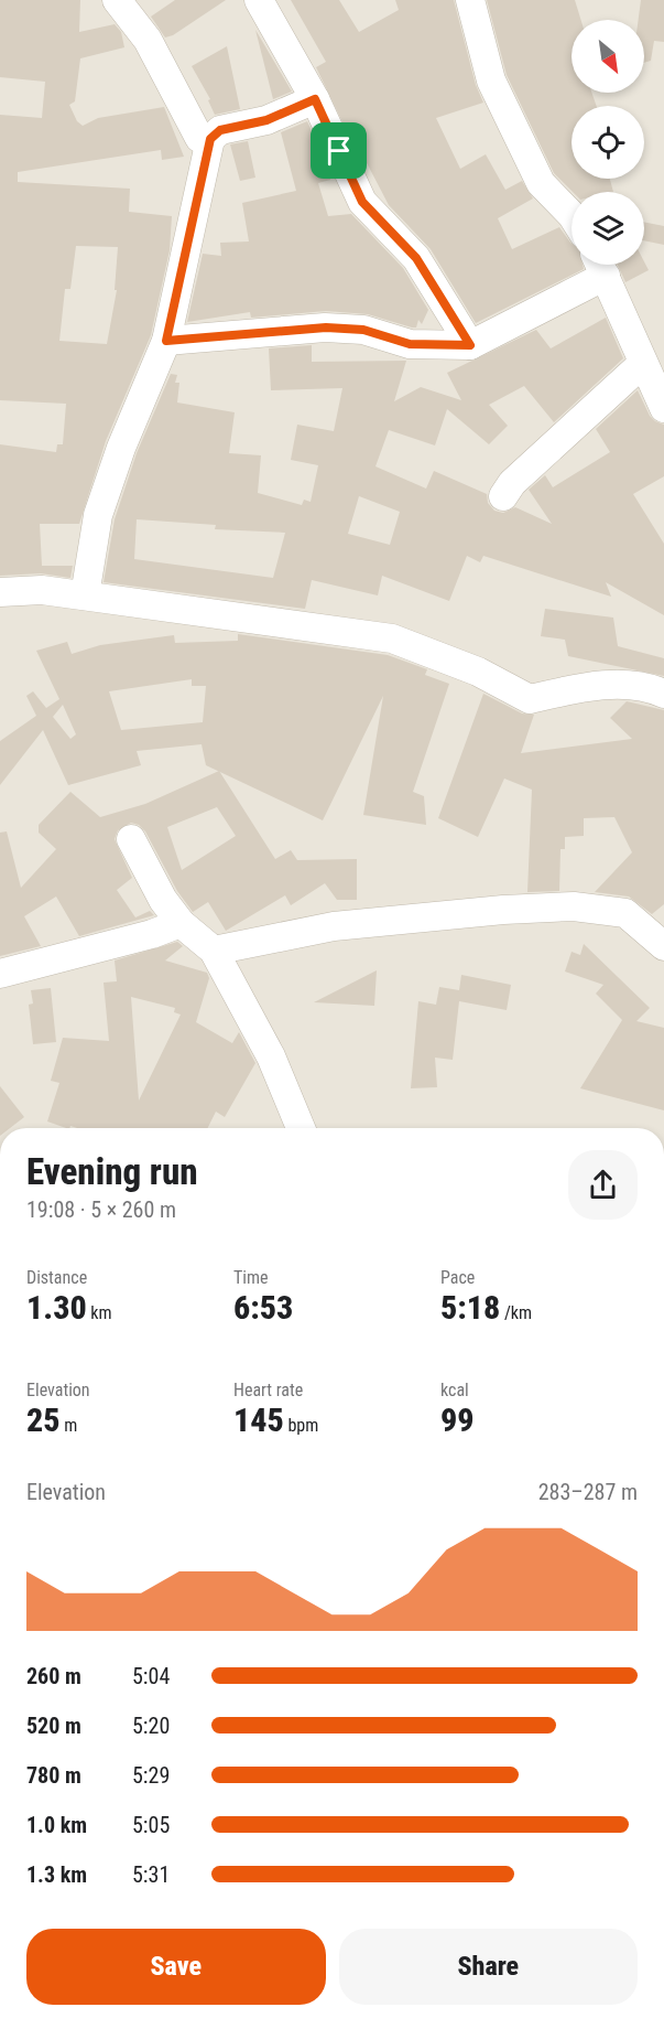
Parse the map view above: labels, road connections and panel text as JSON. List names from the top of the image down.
{
  "north": "bottom right",
  "page": {
    "heading": ["Evening run", "19:08 · 5 × 260 m"],
    "stats": [
      ["Distance", "1.30 km"],
      ["Time", "6:53"],
      ["Pace", "5:18 /km"],
      ["Elevation", "25 m"],
      ["Heart rate", "145 bpm"],
      ["kcal", "99"]
    ],
    "chart": ["Elevation", "283–287 m"],
    "list": [
      {
        "name": "260 m",
        "note": "5:04"
      },
      {
        "name": "520 m",
        "note": "5:20"
      },
      {
        "name": "780 m",
        "note": "5:29"
      },
      {
        "name": "1.0 km",
        "note": "5:05"
      },
      {
        "name": "1.3 km",
        "note": "5:31"
      }
    ],
    "buttons": ["Save", "Share"]
  }
}
